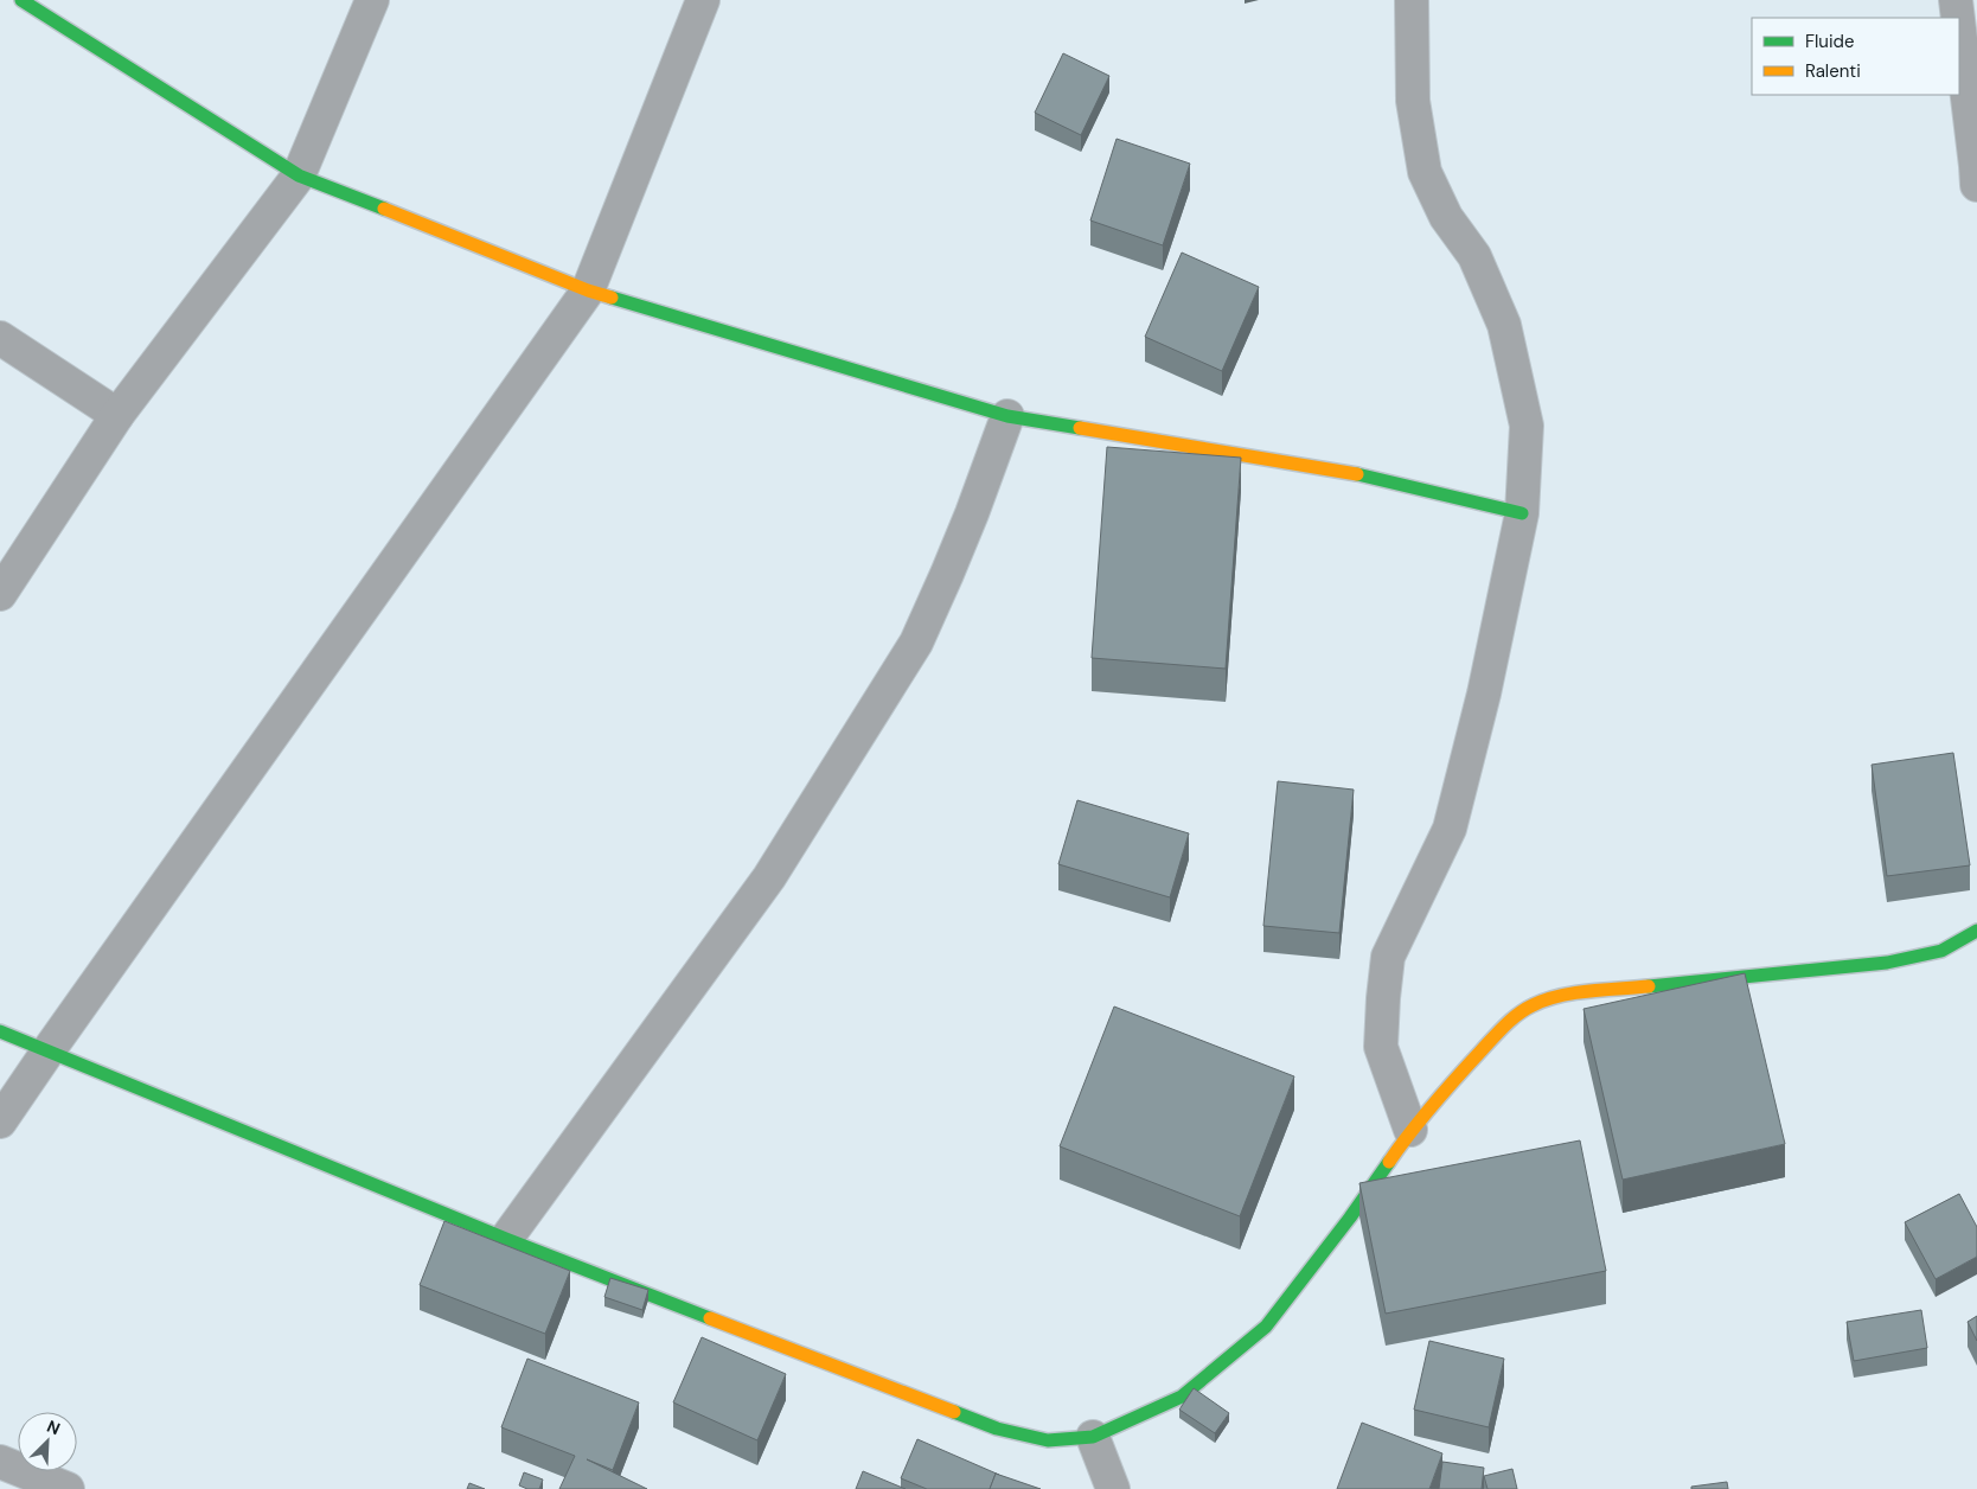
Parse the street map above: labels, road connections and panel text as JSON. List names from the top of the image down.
{
  "legend": ["Fluide", "Ralenti"],
  "north": "top right"
}
